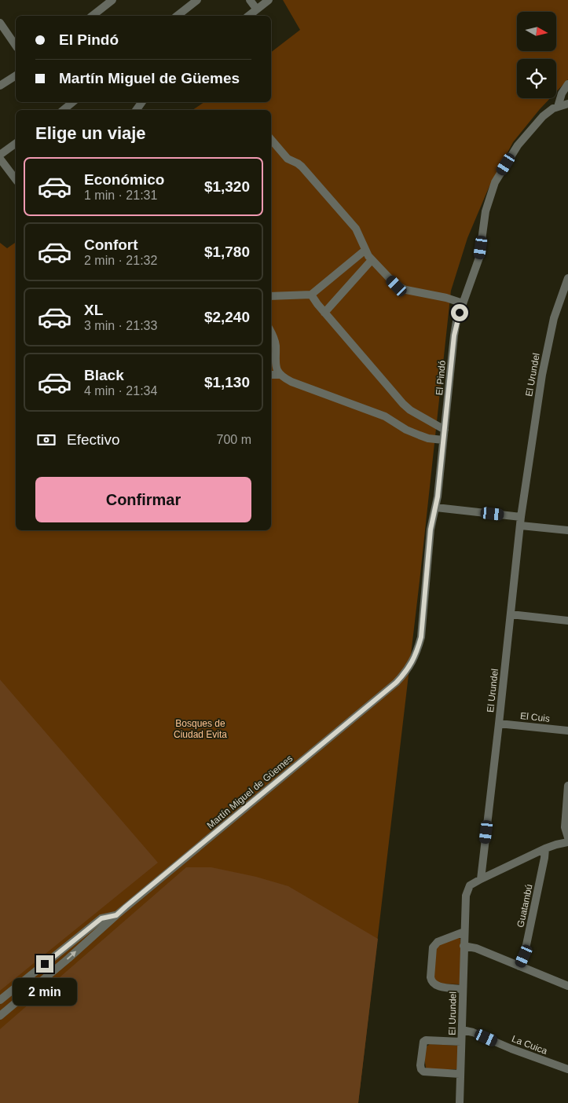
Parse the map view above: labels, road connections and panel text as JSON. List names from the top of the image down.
{
  "streets": {
    "street": [
      "El Urundel",
      "El Pindó",
      "El Cuis",
      "Martín Miguel de Güemes",
      "Guatambú",
      "La Cuica"
    ]
  },
  "crossings": [
    ["El Urundel", "El Cuis"],
    ["El Urundel", "La Cuica"],
    ["El Pindó", "Martín Miguel de Güemes"]
  ],
  "parks": ["Bosques de Ciudad Evita"],
  "north": "right",
  "page": {
    "banner": ["El Pindó", "Martín Miguel de Güemes"],
    "heading": "Elige un viaje",
    "list": [
      {
        "name": "Económico",
        "note": "1 min · 21:31",
        "value": "$1,320"
      },
      {
        "name": "Confort",
        "note": "2 min · 21:32",
        "value": "$1,780"
      },
      {
        "name": "XL",
        "note": "3 min · 21:33",
        "value": "$2,240"
      },
      {
        "name": "Black",
        "note": "4 min · 21:34",
        "value": "$1,130"
      }
    ],
    "pay": ["Efectivo", "700 m"],
    "buttons": "Confirmar",
    "bubble": "2 min"
  }
}
